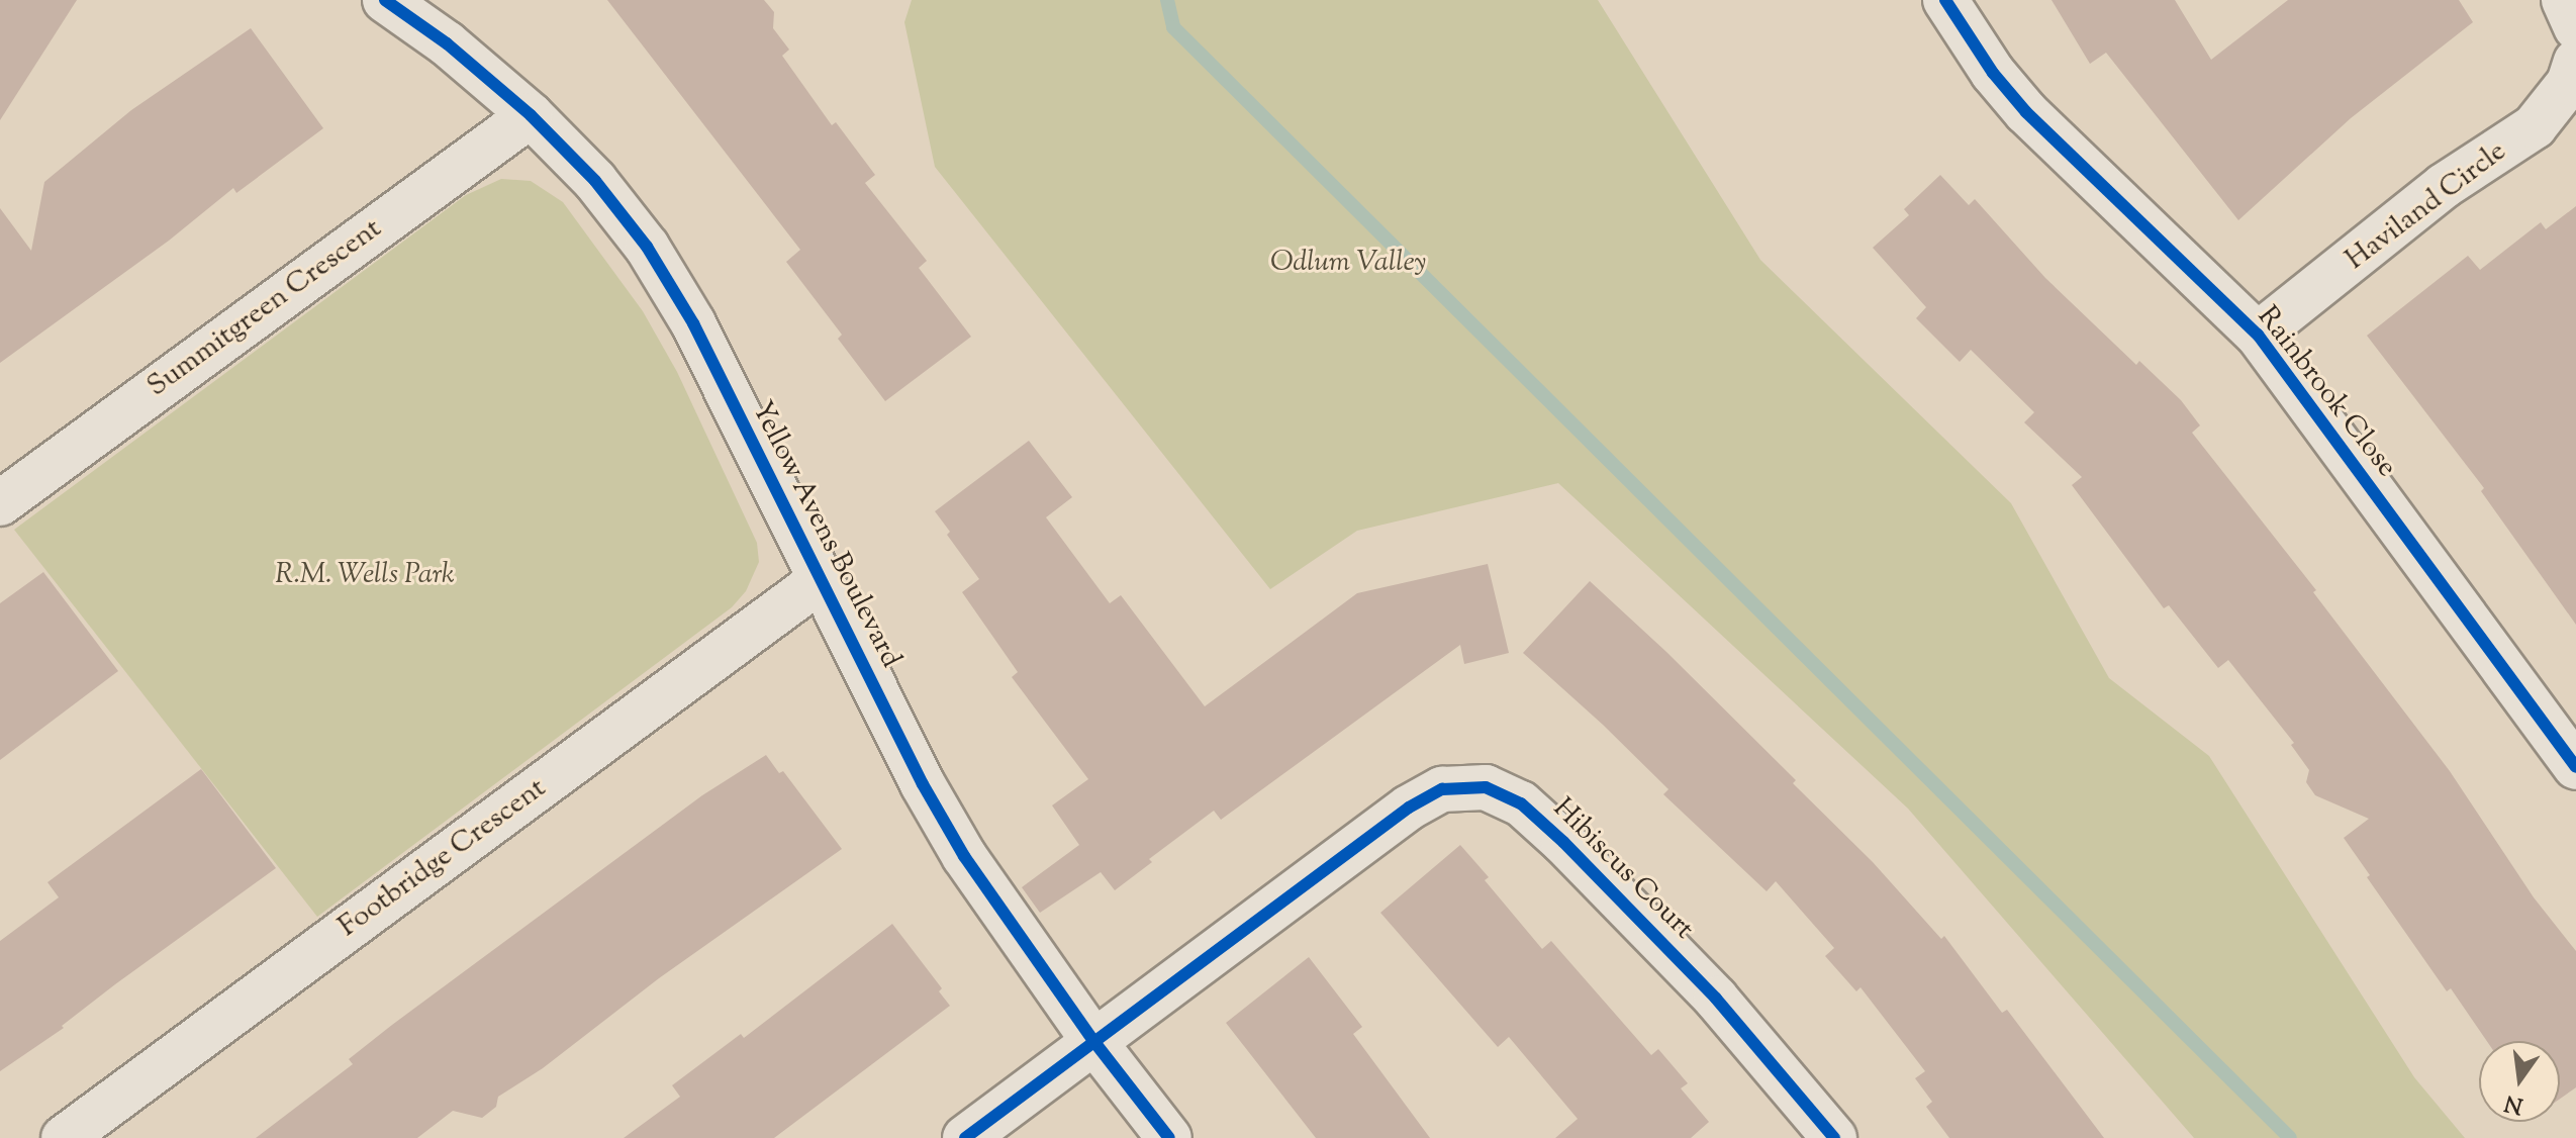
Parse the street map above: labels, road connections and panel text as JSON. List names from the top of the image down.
{
  "streets": {
    "street": [
      "Haviland Circle",
      "Summitgreen Crescent",
      "Rainbrook Close",
      "Yellow Avens Boulevard",
      "Footbridge Crescent",
      "Hibiscus Court"
    ]
  },
  "crossings": [
    ["Haviland Circle", "Rainbrook Close"],
    ["Summitgreen Crescent", "Yellow Avens Boulevard"],
    ["Yellow Avens Boulevard", "Footbridge Crescent"],
    ["Yellow Avens Boulevard", "Hibiscus Court"]
  ],
  "parks": ["Odlum Valley", "R.M. Wells Park"],
  "north": "bottom"
}
